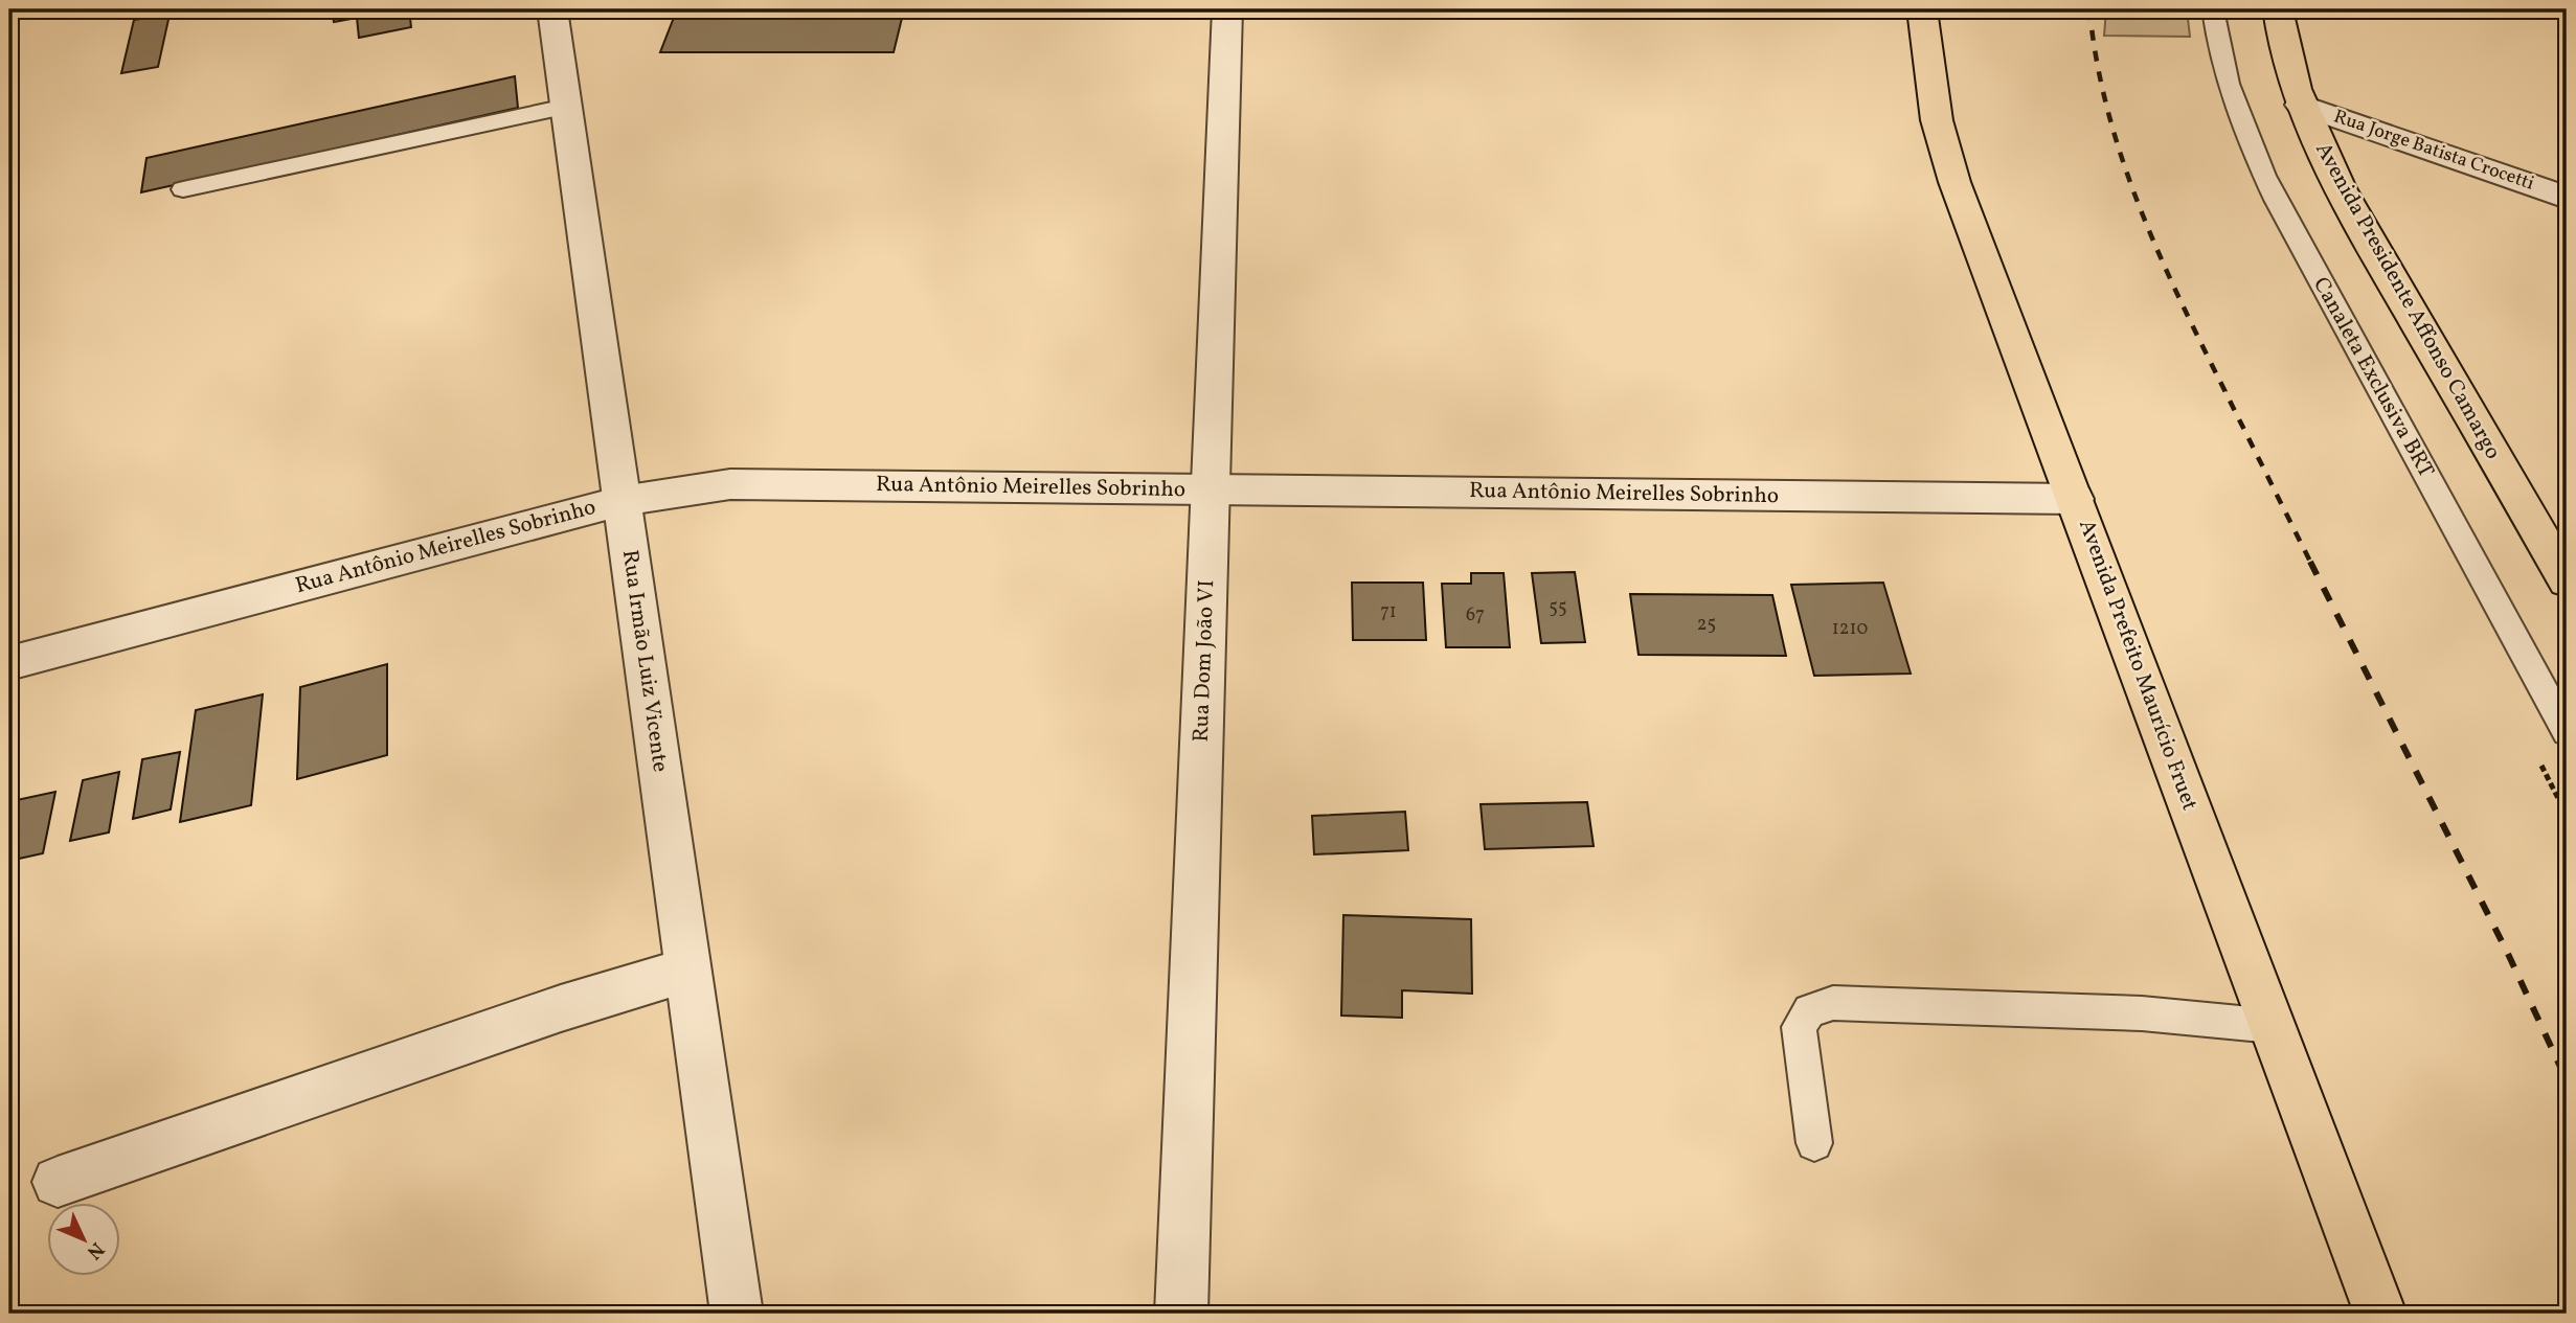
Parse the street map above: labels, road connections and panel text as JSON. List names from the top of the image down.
{
  "streets": {
    "main road": ["Avenida Presidente Affonso Camargo", "Avenida Prefeito Maurício Fruet"],
    "street": [
      "Rua Jorge Batista Crocetti",
      "Rua Antônio Meirelles Sobrinho",
      "Rua Irmão Luiz Vicente",
      "Rua Dom João VI"
    ],
    "lane": ["Canaleta Exclusiva BRT"]
  },
  "crossings": [
    ["Rua Jorge Batista Crocetti", "Avenida Presidente Affonso Camargo"],
    ["Rua Antônio Meirelles Sobrinho", "Rua Irmão Luiz Vicente"],
    ["Rua Antônio Meirelles Sobrinho", "Rua Dom João VI"],
    ["Rua Antônio Meirelles Sobrinho", "Avenida Prefeito Maurício Fruet"]
  ],
  "house_numbers": [
    "55",
    "71",
    "67",
    "25",
    "1210"
  ],
  "north": "bottom right"
}
